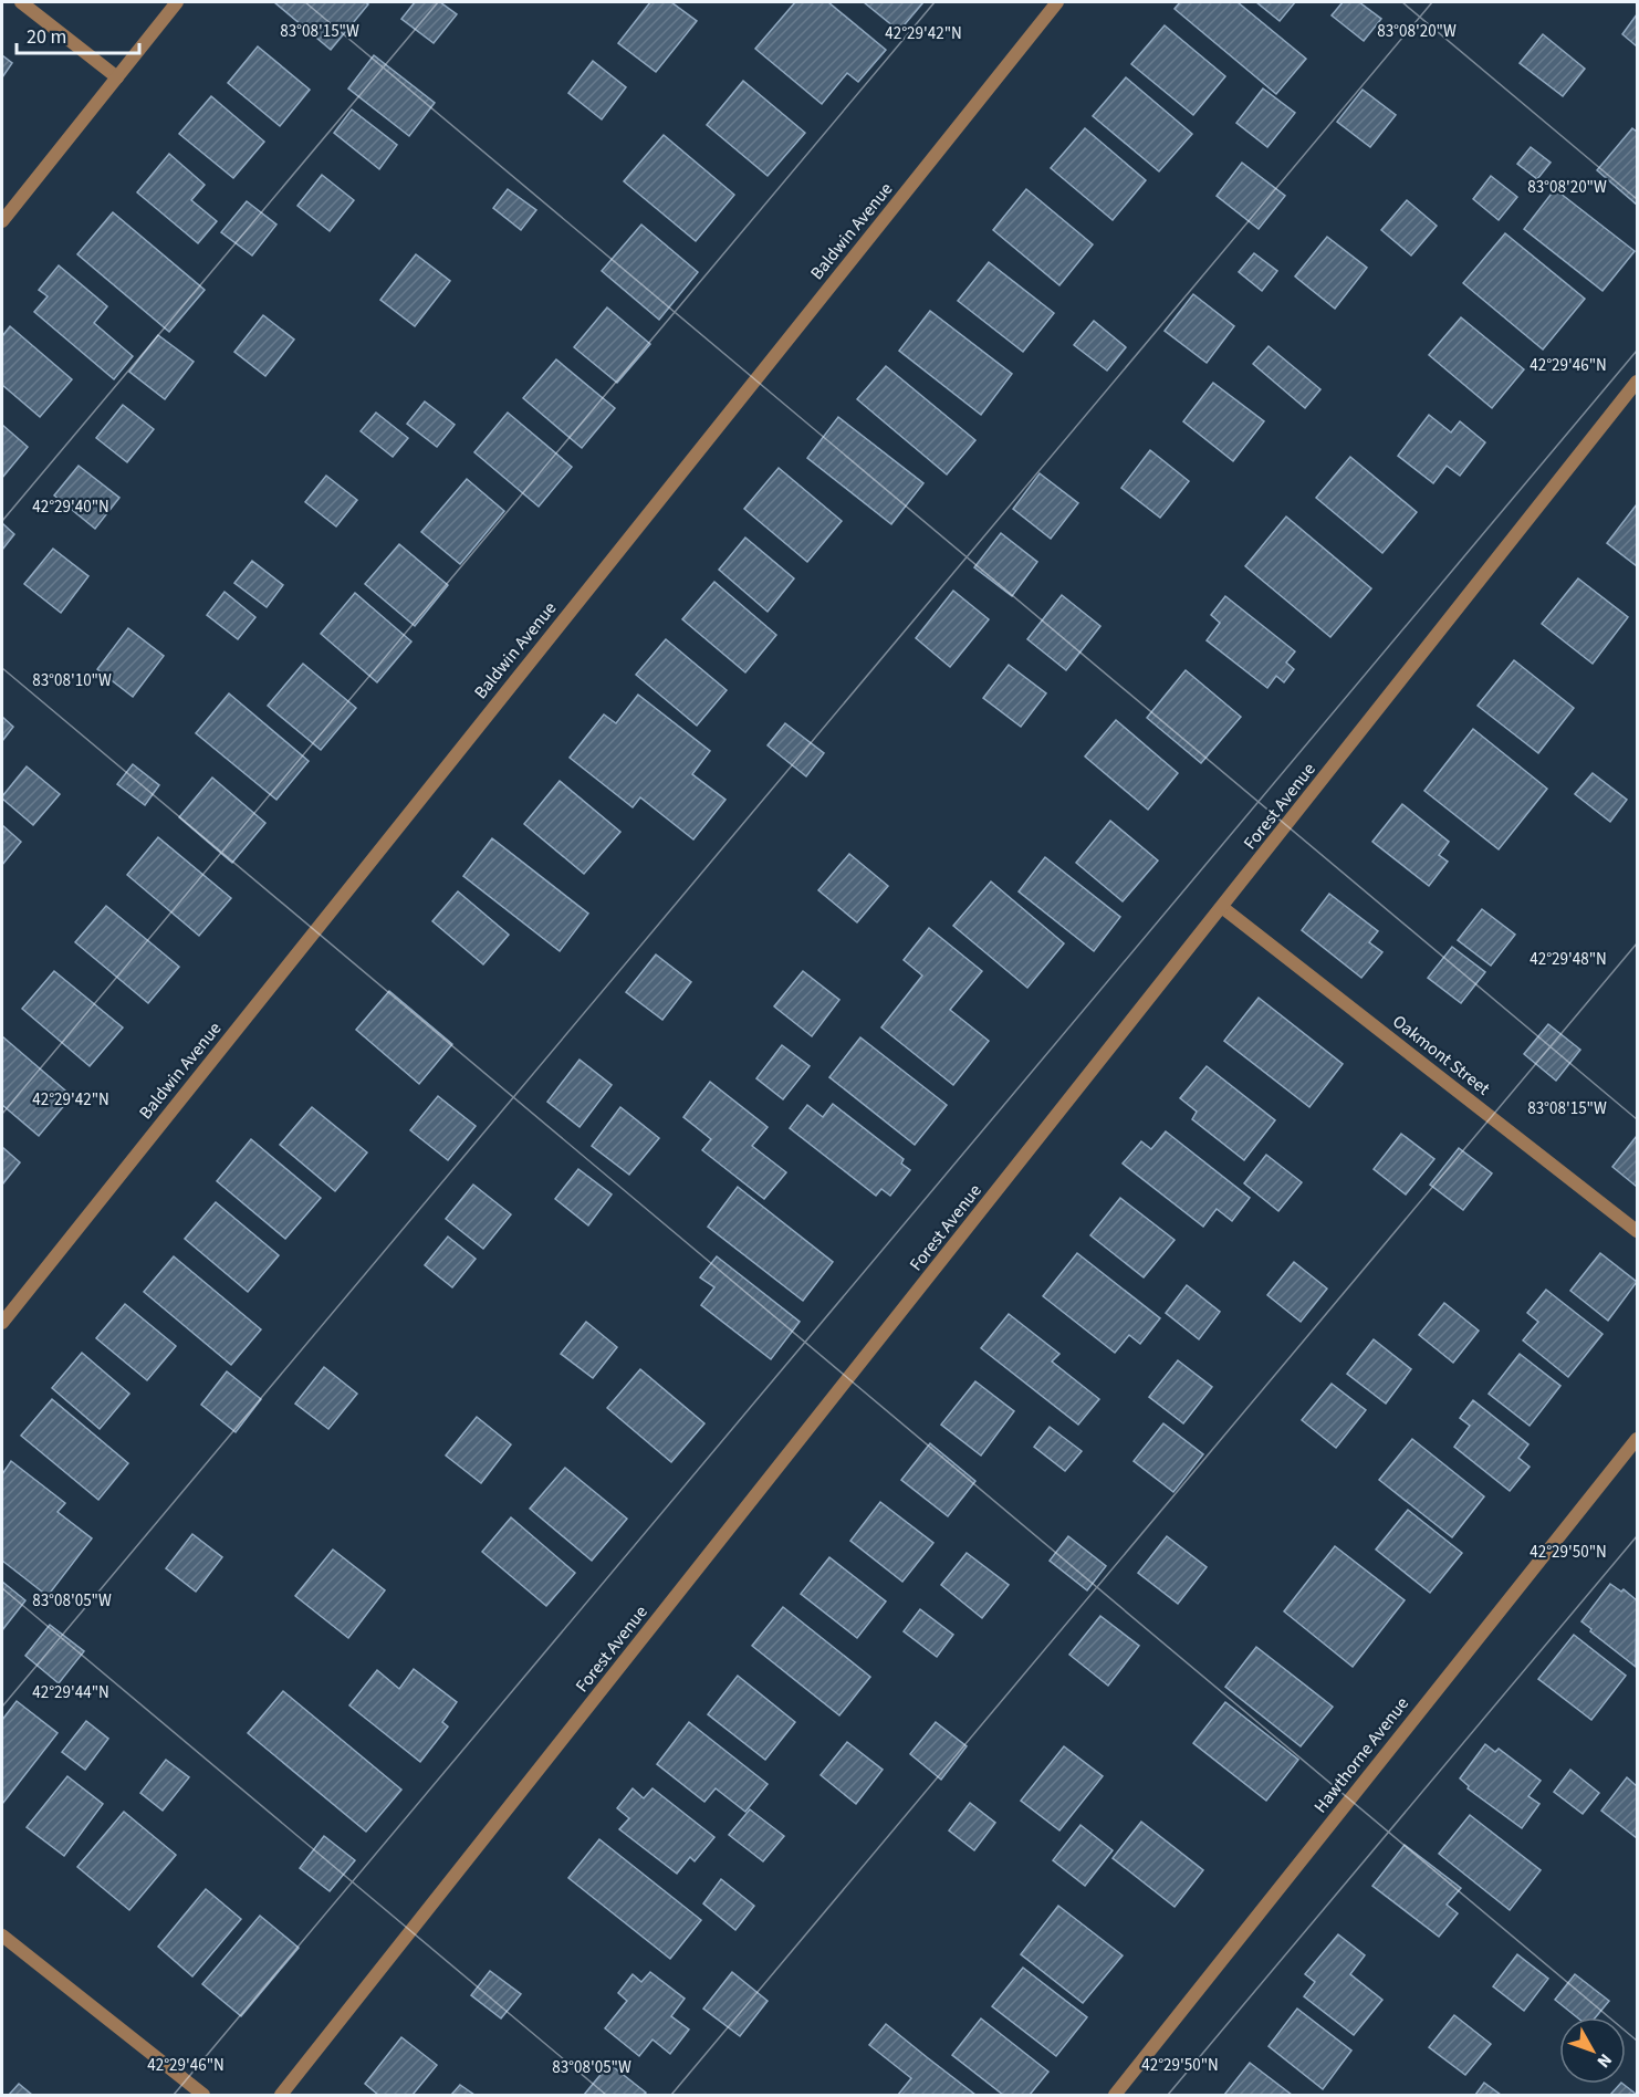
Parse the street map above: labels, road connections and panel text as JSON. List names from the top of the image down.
{
  "streets": {
    "street": [
      "Baldwin Avenue",
      "Forest Avenue",
      "Oakmont Street",
      "Hawthorne Avenue"
    ]
  },
  "crossings": [
    ["Forest Avenue", "Oakmont Street"]
  ],
  "scale_bar": "20 m",
  "north": "bottom right",
  "coordinates": [
    "83°08'20\"W",
    "83°08'15\"W",
    "42°29'42\"N",
    "42°29'46\"N",
    "42°29'40\"N",
    "83°08'10\"W",
    "42°29'48\"N",
    "42°29'50\"N",
    "83°08'05\"W",
    "42°29'44\"N"
  ]
}
